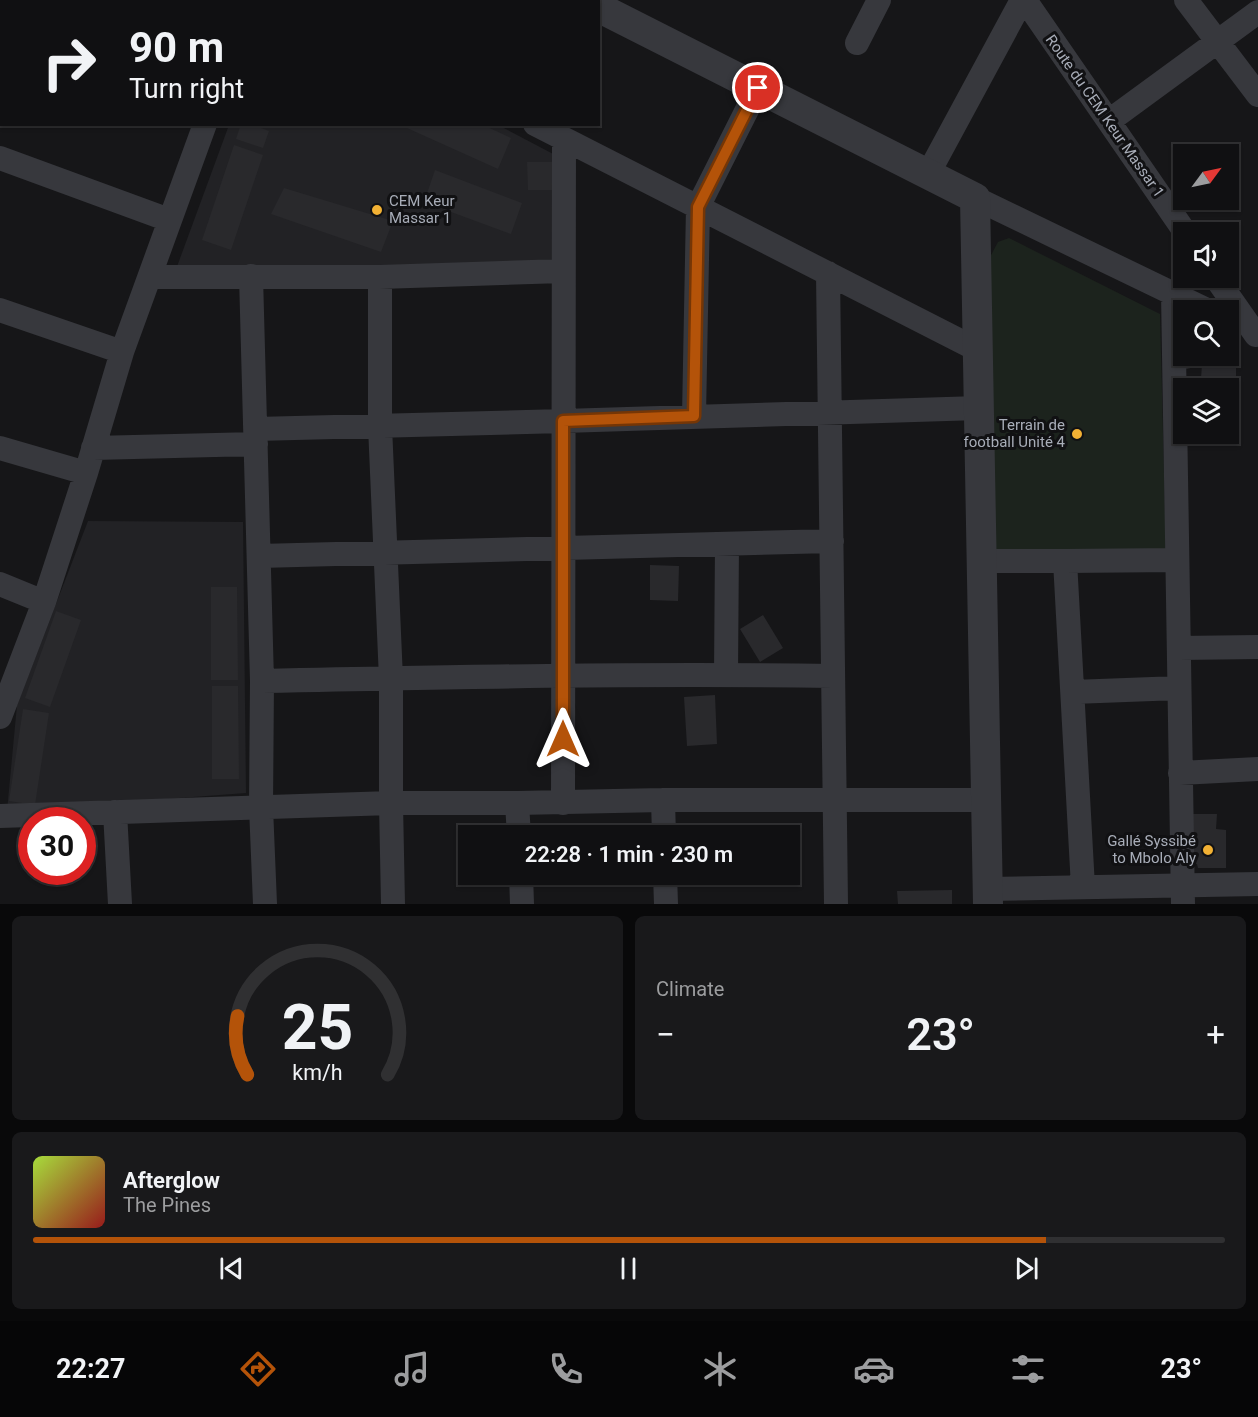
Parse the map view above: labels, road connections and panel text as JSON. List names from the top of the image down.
{
  "streets": {
    "street": ["Route du CEM Keur Massar 1"]
  },
  "places": ["CEM Keur Massar 1", "Terrain de football Unité 4", "Gallé Syssibé to Mbolo Aly"],
  "north": "top right",
  "page": {
    "turn": ["90 m", "Turn right"],
    "limit": "30",
    "trip": "22:28 · 1 min · 230 m",
    "tile": "Climate",
    "heat": ["−", "23°", "+"],
    "song": ["Afterglow", "The Pines"],
    "tabs": ["22:27", "23°"],
    "gauge": ["25", "km/h"]
  }
}
